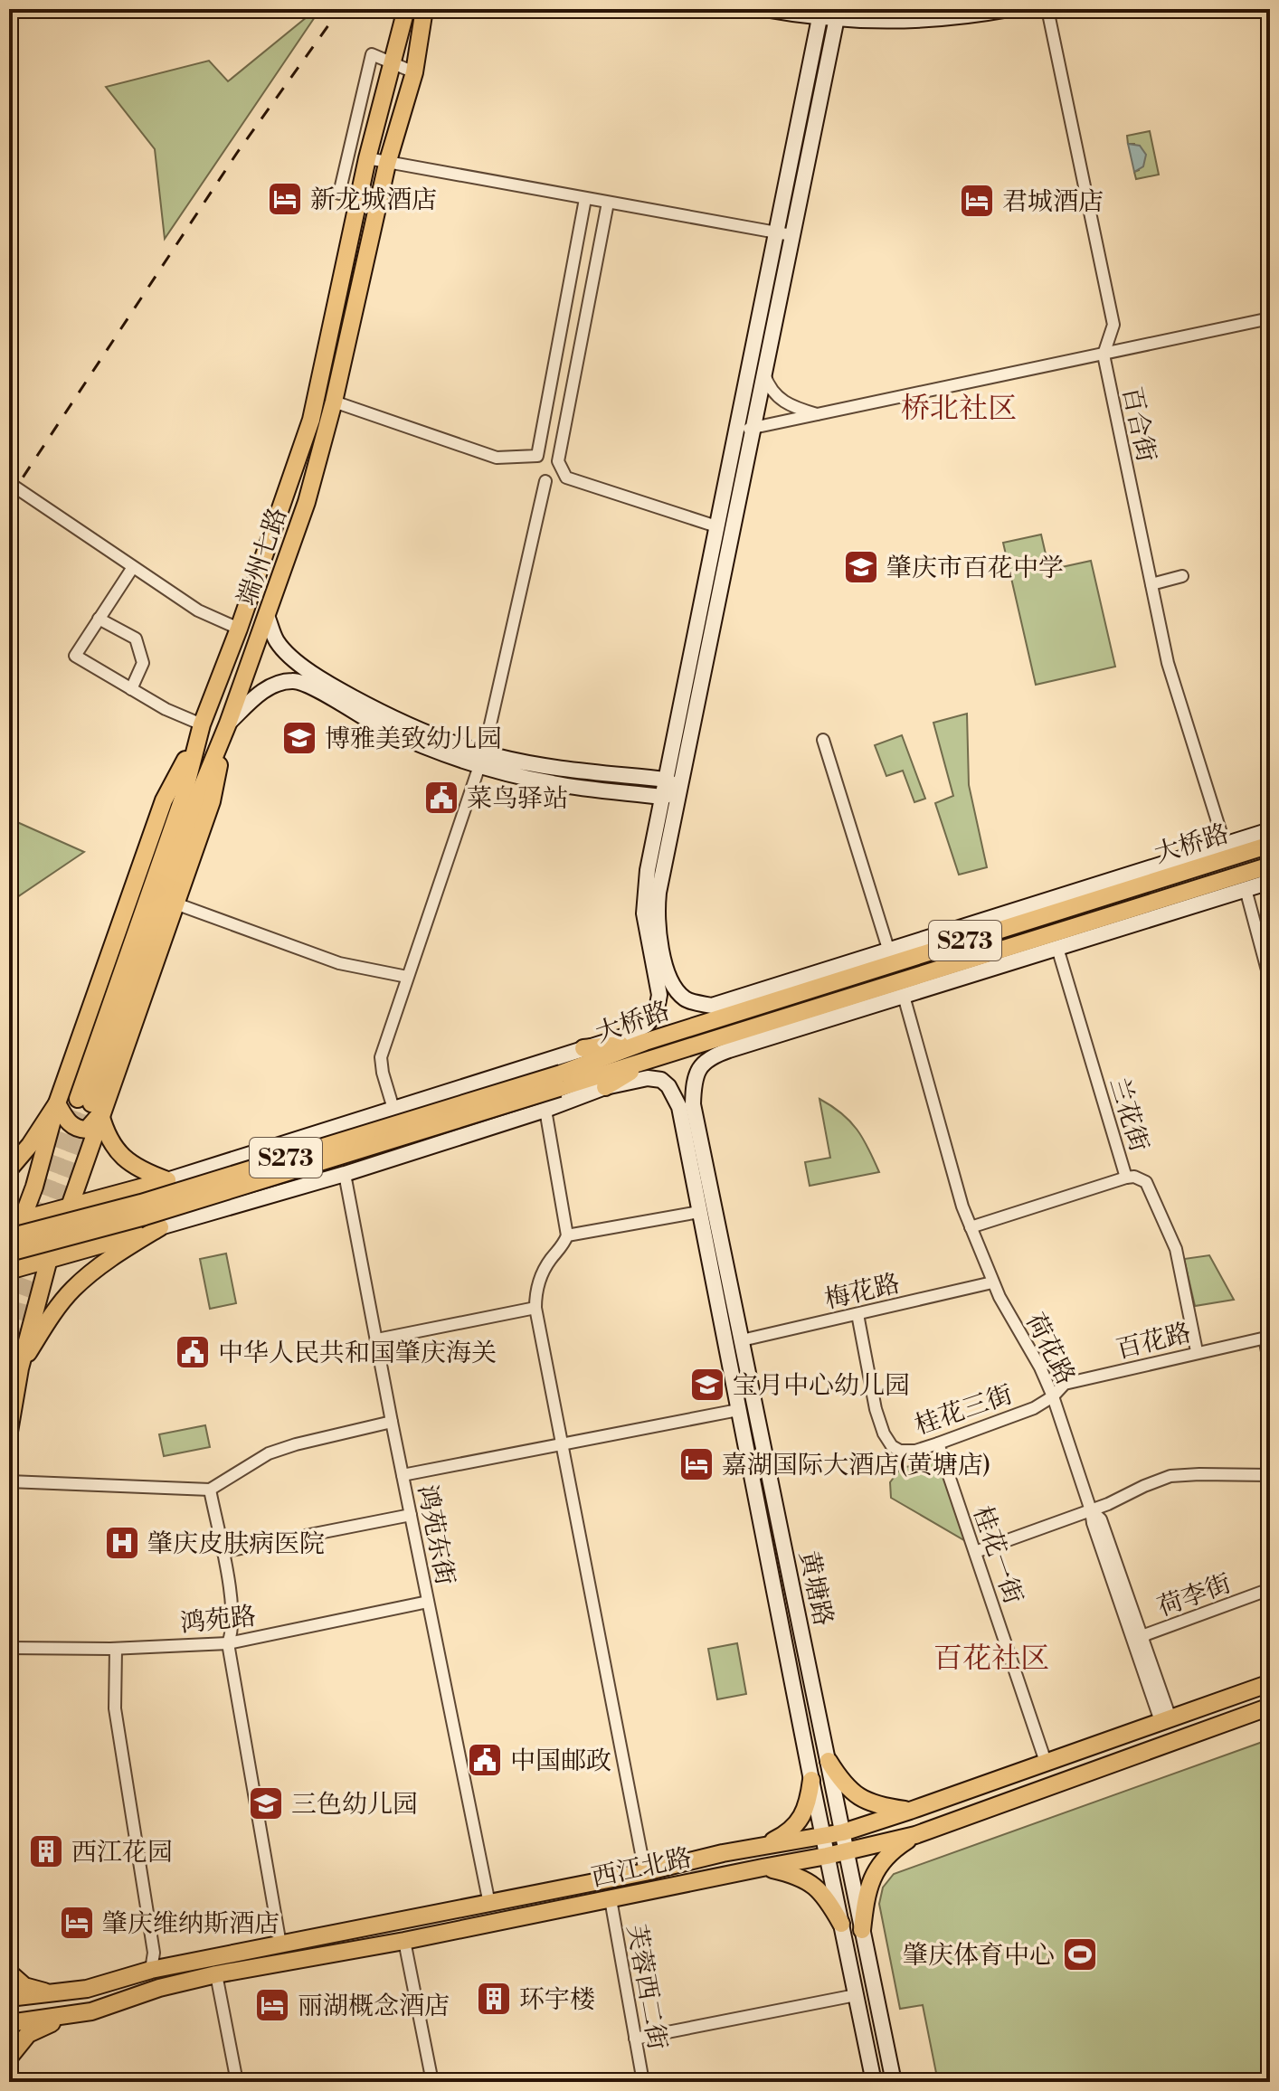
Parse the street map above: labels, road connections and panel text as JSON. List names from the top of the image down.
{
  "streets": {
    "main road": [
      "端州七路",
      "大桥路",
      "S273",
      "西江北路"
    ],
    "street": [
      "百合街",
      "兰花街",
      "梅花路",
      "百花路",
      "荷花路",
      "桂花三街",
      "鸿苑东街",
      "桂花一街",
      "黄塘路",
      "荷李街",
      "鸿苑路",
      "芙蓉西二街"
    ]
  },
  "crossings": [
    ["兰花街", "荷花路"],
    ["梅花路", "荷花路"],
    ["梅花路", "桂花三街"],
    ["梅花路", "黄塘路"],
    ["百花路", "荷花路"],
    ["百花路", "桂花三街"],
    ["荷花路", "桂花三街"],
    ["荷花路", "荷李街"],
    ["荷花路", "西江北路"],
    ["桂花三街", "桂花一街"],
    ["鸿苑东街", "鸿苑路"],
    ["鸿苑东街", "西江北路"],
    ["桂花一街", "西江北路"],
    ["黄塘路", "西江北路"],
    ["西江北路", "芙蓉西二街"]
  ],
  "districts": ["桥北社区", "百花社区"],
  "places": {
    "hotel": [
      "新龙城酒店",
      "君城酒店",
      "嘉湖国际大酒店(黄塘店)",
      "肇庆维纳斯酒店",
      "丽湖概念酒店"
    ],
    "school or university": [
      "肇庆市百花中学",
      "博雅美致幼儿园",
      "宝月中心幼儿园",
      "三色幼儿园"
    ],
    "public building": ["菜鸟驿站", "中华人民共和国肇庆海关", "中国邮政"],
    "hospital": ["肇庆皮肤病医院"],
    "building": ["西江花园", "环宇楼"],
    "sports": ["肇庆体育中心"]
  }
}
